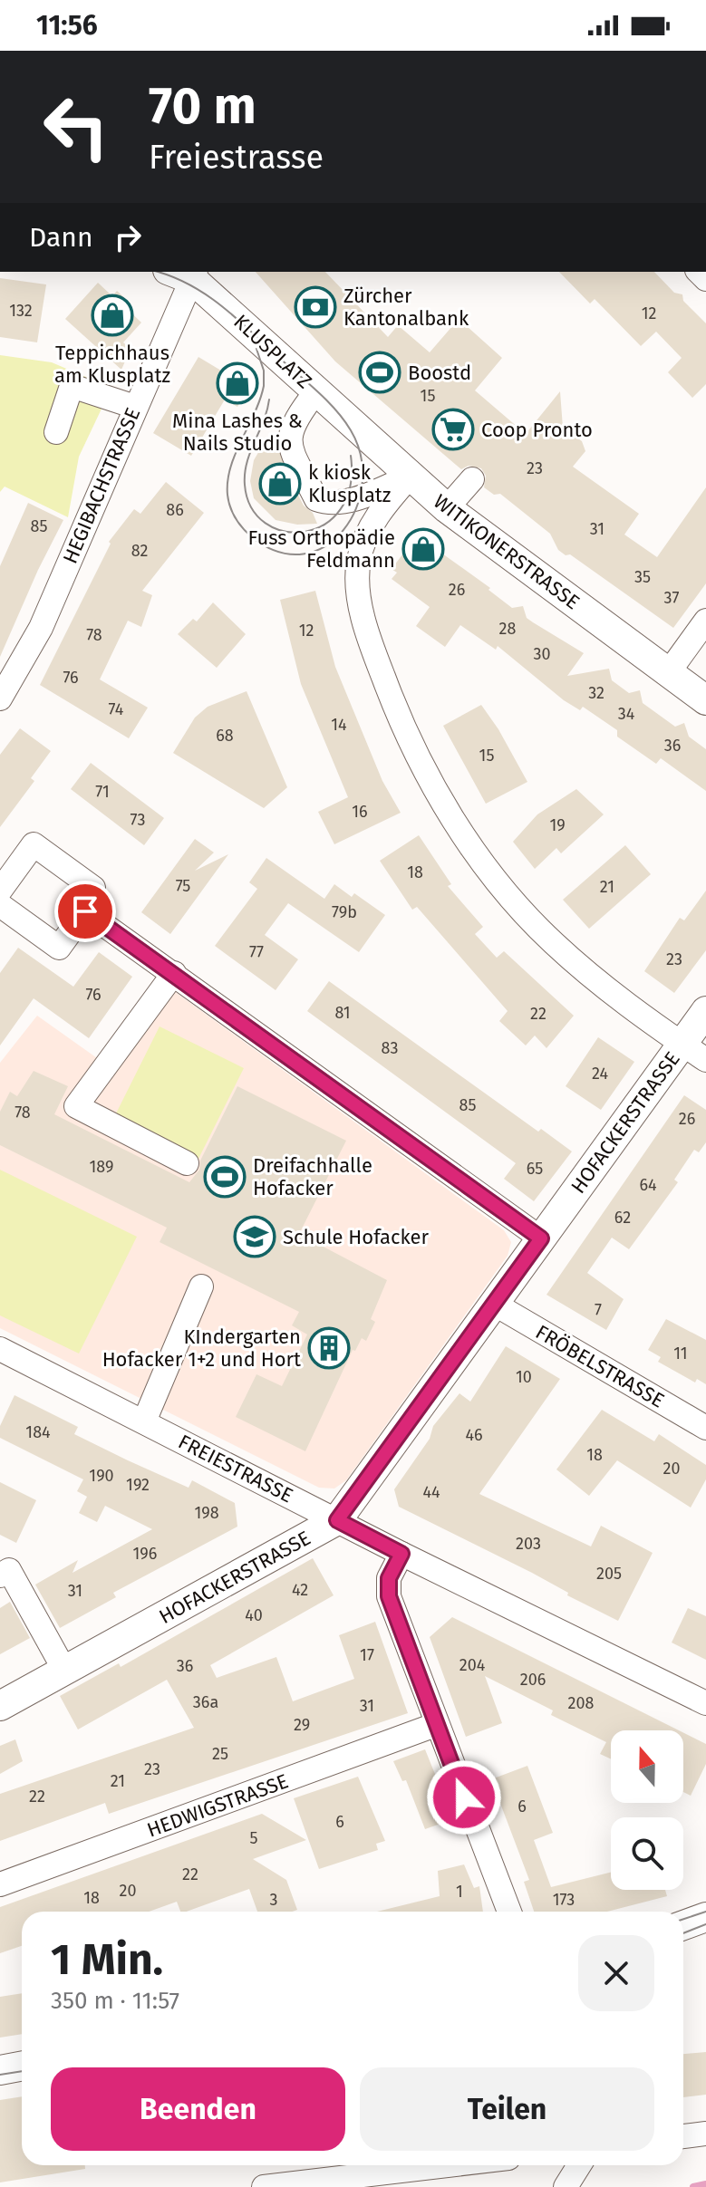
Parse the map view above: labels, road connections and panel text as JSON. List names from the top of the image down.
{
  "streets": {
    "main road": ["KLUSPLATZ", "WITIKONERSTRASSE", "HOFACKERSTRASSE"],
    "street": [
      "HEGIBACHSTRASSE",
      "FRÖBELSTRASSE",
      "FREIESTRASSE",
      "HEDWIGSTRASSE"
    ]
  },
  "crossings": [
    ["KLUSPLATZ", "HEGIBACHSTRASSE"],
    ["KLUSPLATZ", "WITIKONERSTRASSE"],
    ["HOFACKERSTRASSE", "FRÖBELSTRASSE"],
    ["HOFACKERSTRASSE", "FREIESTRASSE"]
  ],
  "places": {
    "bank": ["Zürcher Kantonalbank"],
    "shop": [
      "Teppichhaus am Klusplatz",
      "Mina Lashes & Nails Studio",
      "k kiosk Klusplatz",
      "Fuss Orthopädie Feldmann"
    ],
    "sports": ["Boostd", "Dreifachhalle Hofacker"],
    "supermarket": ["Coop Pronto"],
    "school or university": ["Schule Hofacker"],
    "building": ["KIndergarten Hofacker 1+2 und Hort"]
  },
  "house_numbers": [
    "132",
    "12",
    "15",
    "23",
    "86",
    "85",
    "31",
    "82",
    "35",
    "26",
    "37",
    "28",
    "12",
    "78",
    "30",
    "76",
    "32",
    "74",
    "34",
    "14",
    "68",
    "36",
    "15",
    "71",
    "16",
    "73",
    "19",
    "18",
    "75",
    "21",
    "79b",
    "77",
    "23",
    "76",
    "81",
    "22",
    "83",
    "24",
    "85",
    "78",
    "26",
    "189",
    "65",
    "64",
    "62",
    "7",
    "11",
    "10",
    "184",
    "46",
    "18",
    "20",
    "190",
    "192",
    "44",
    "198",
    "203",
    "196",
    "205",
    "42",
    "31",
    "40",
    "17",
    "204",
    "36",
    "206",
    "36a",
    "208",
    "31",
    "29",
    "25",
    "23",
    "21",
    "22",
    "6",
    "6",
    "5",
    "22",
    "20",
    "1",
    "18",
    "3",
    "173"
  ],
  "north": "top",
  "page": {
    "status": "11:56",
    "turn": ["70 m", "Freiestrasse"],
    "then": "Dann",
    "heading": ["1 Min.", "350 m · 11:57"],
    "buttons": ["Beenden", "Teilen"]
  }
}
